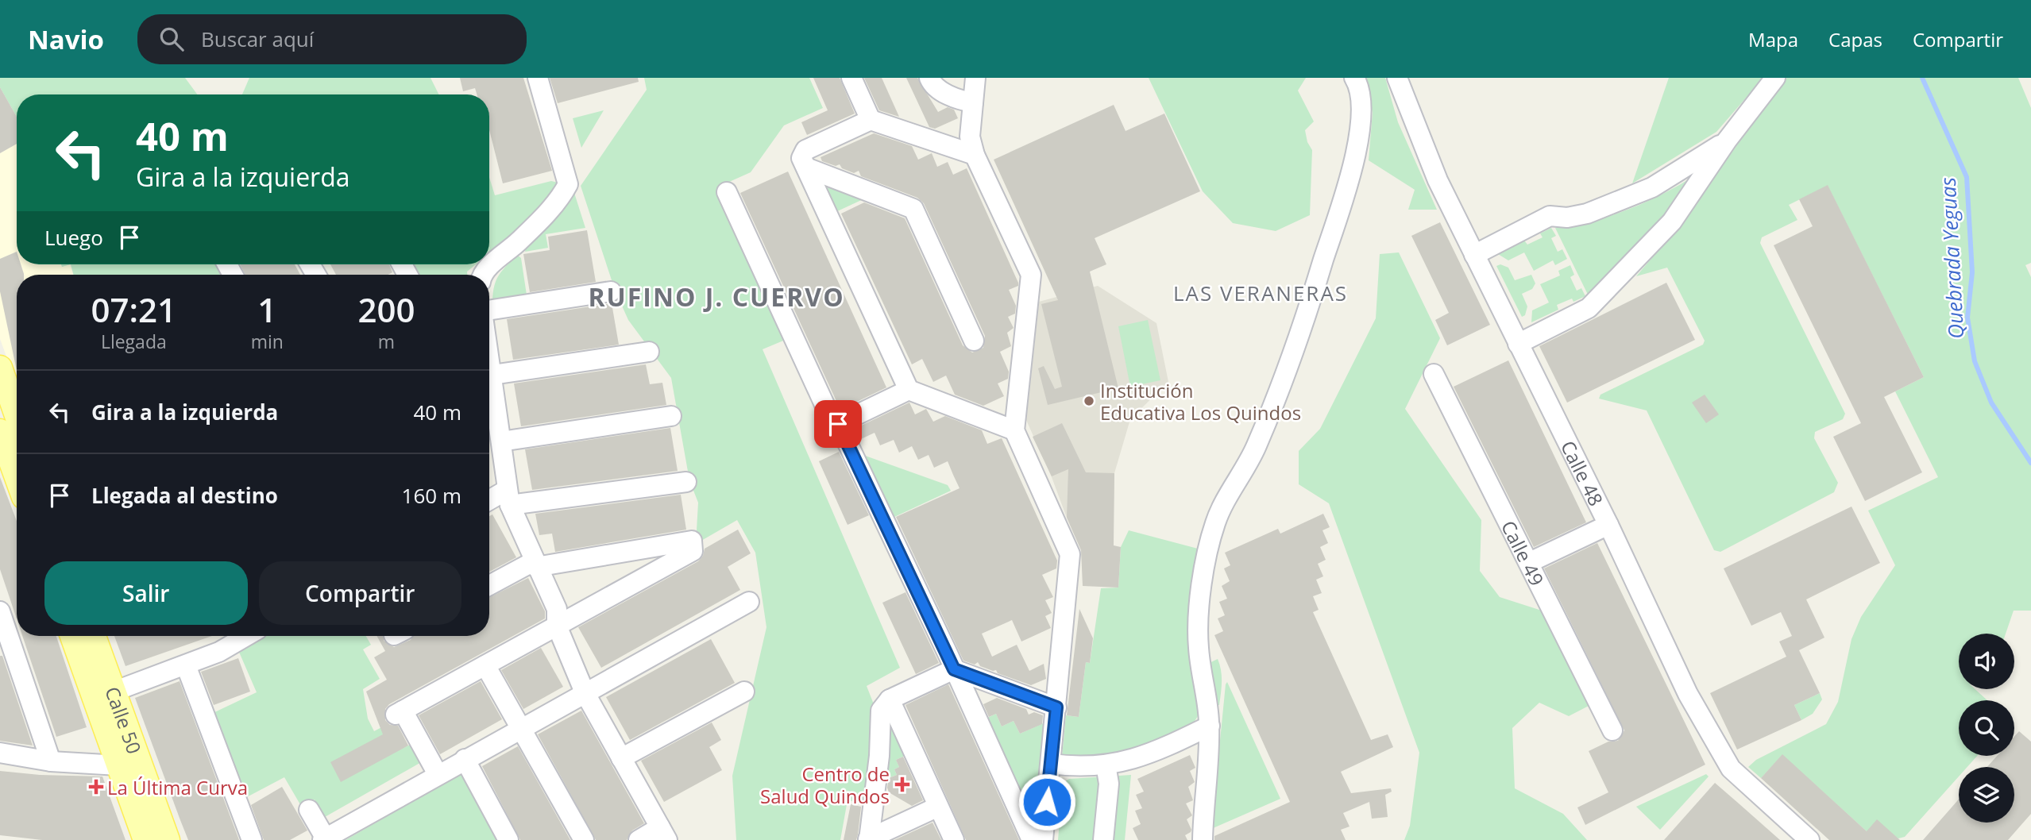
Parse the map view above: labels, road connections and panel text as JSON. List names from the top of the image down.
{
  "streets": {
    "main road": ["Calle 50"],
    "street": ["Calle 48", "Calle 49"]
  },
  "districts": ["LAS VERANERAS", "RUFINO J. CUERVO"],
  "water": ["Quebrada Yeguas"],
  "places": {
    "other": ["Institución Educativa Los Quindos"],
    "health": ["Centro de Salud Quindos", "La Última Curva"]
  },
  "page": {
    "header": "Navio",
    "search": "Buscar aquí",
    "nav": ["Mapa", "Capas", "Compartir"],
    "turn": ["40 m", "Gira a la izquierda"],
    "then": "Luego",
    "eta": [
      "07:21",
      "Llegada",
      "1",
      "min",
      "200",
      "m"
    ],
    "list": [
      {
        "name": "Gira a la izquierda",
        "value": "40 m"
      },
      {
        "name": "Llegada al destino",
        "value": "160 m"
      }
    ],
    "buttons": ["Salir", "Compartir"]
  }
}
